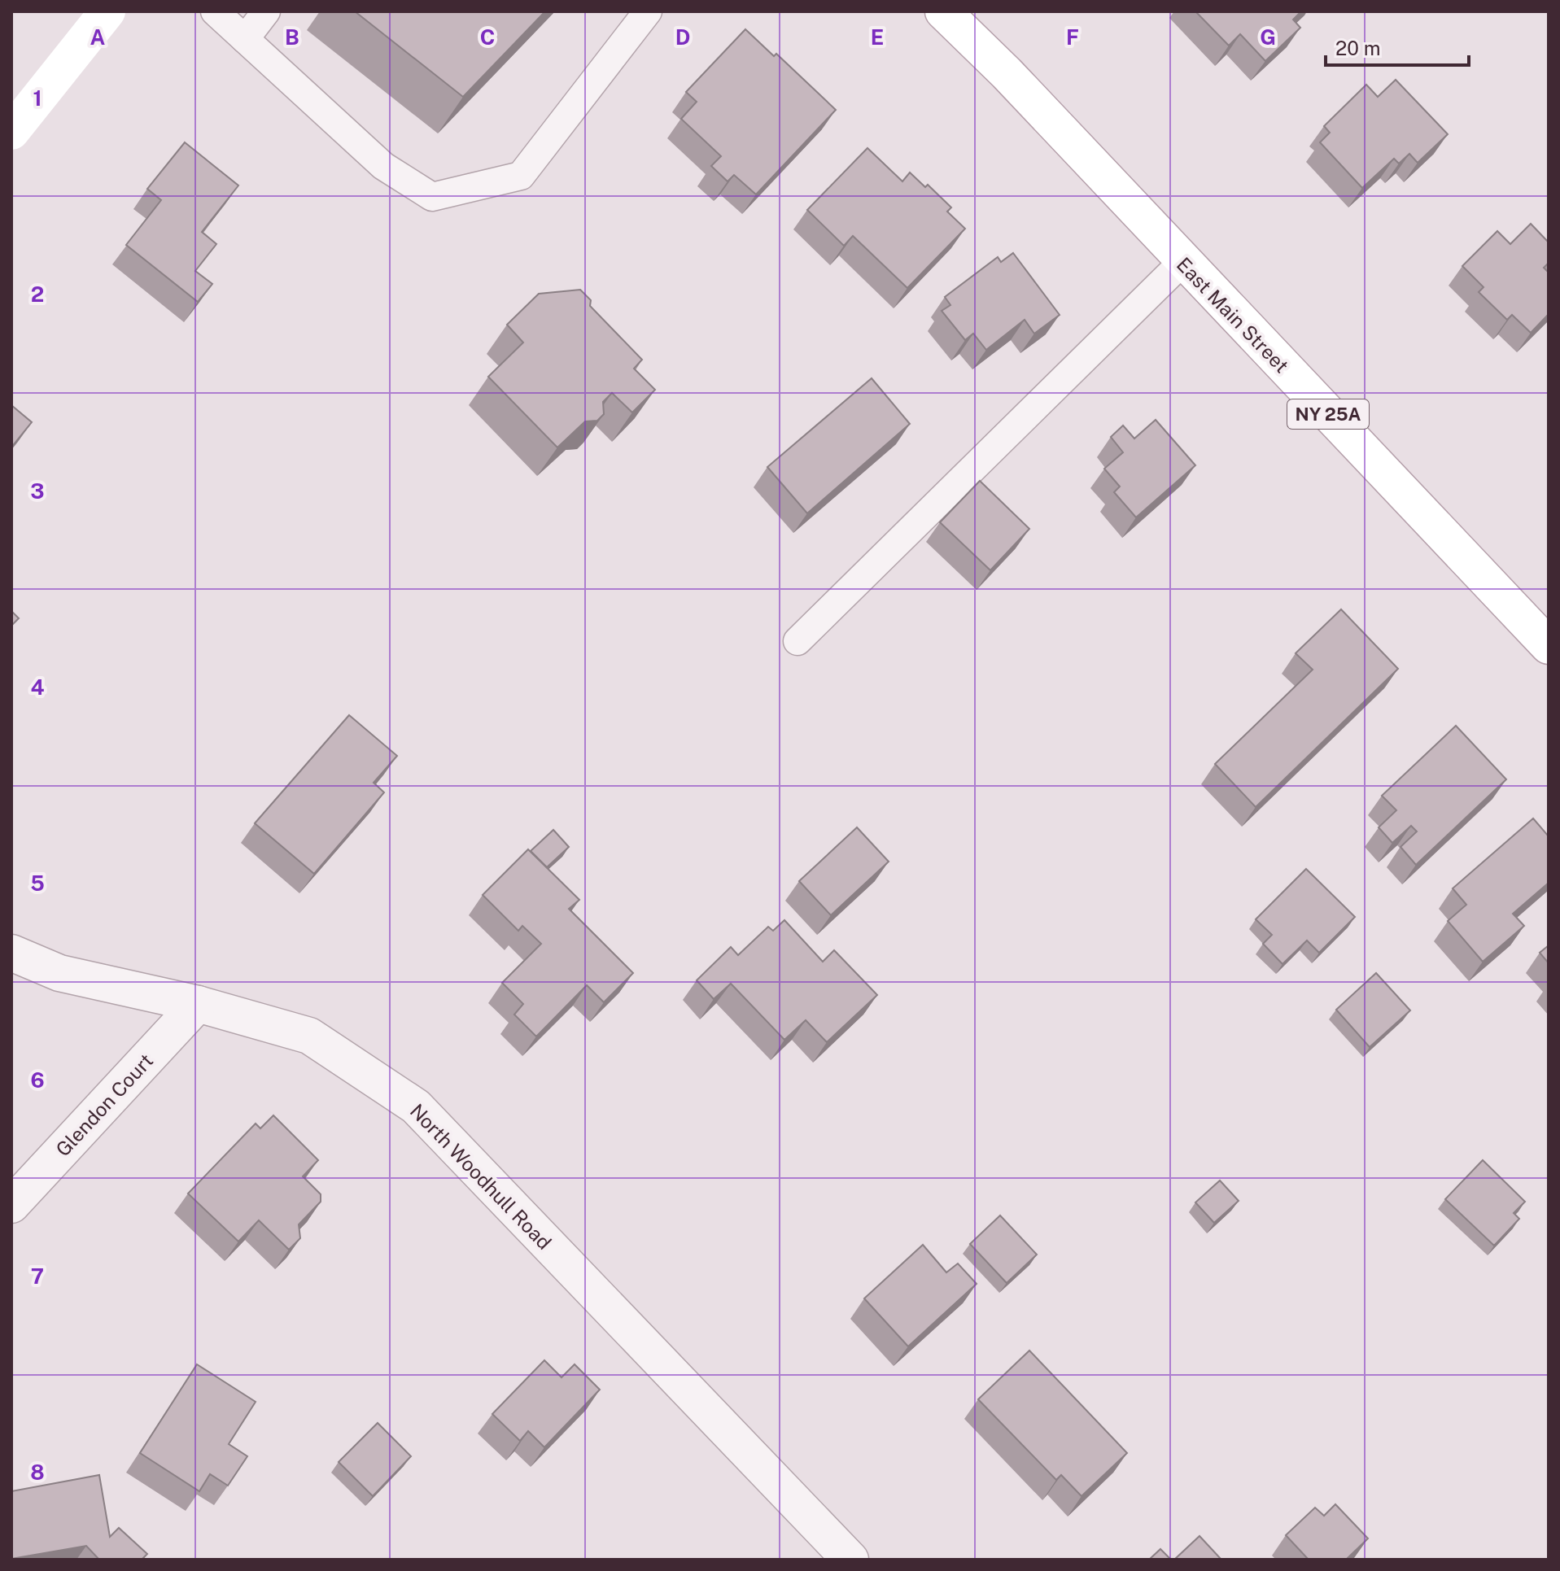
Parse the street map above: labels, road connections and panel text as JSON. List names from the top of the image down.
{
  "streets": {
    "main road": ["East Main Street", "NY 25A"],
    "street": ["Glendon Court", "North Woodhull Road"]
  },
  "crossings": [
    ["Glendon Court", "North Woodhull Road"]
  ],
  "scale_bar": "20 m",
  "grid": {
    "columns": [
      "A",
      "B",
      "C",
      "D",
      "E",
      "F",
      "G"
    ],
    "rows": [
      "1",
      "2",
      "3",
      "4",
      "5",
      "6",
      "7",
      "8"
    ]
  }
}
